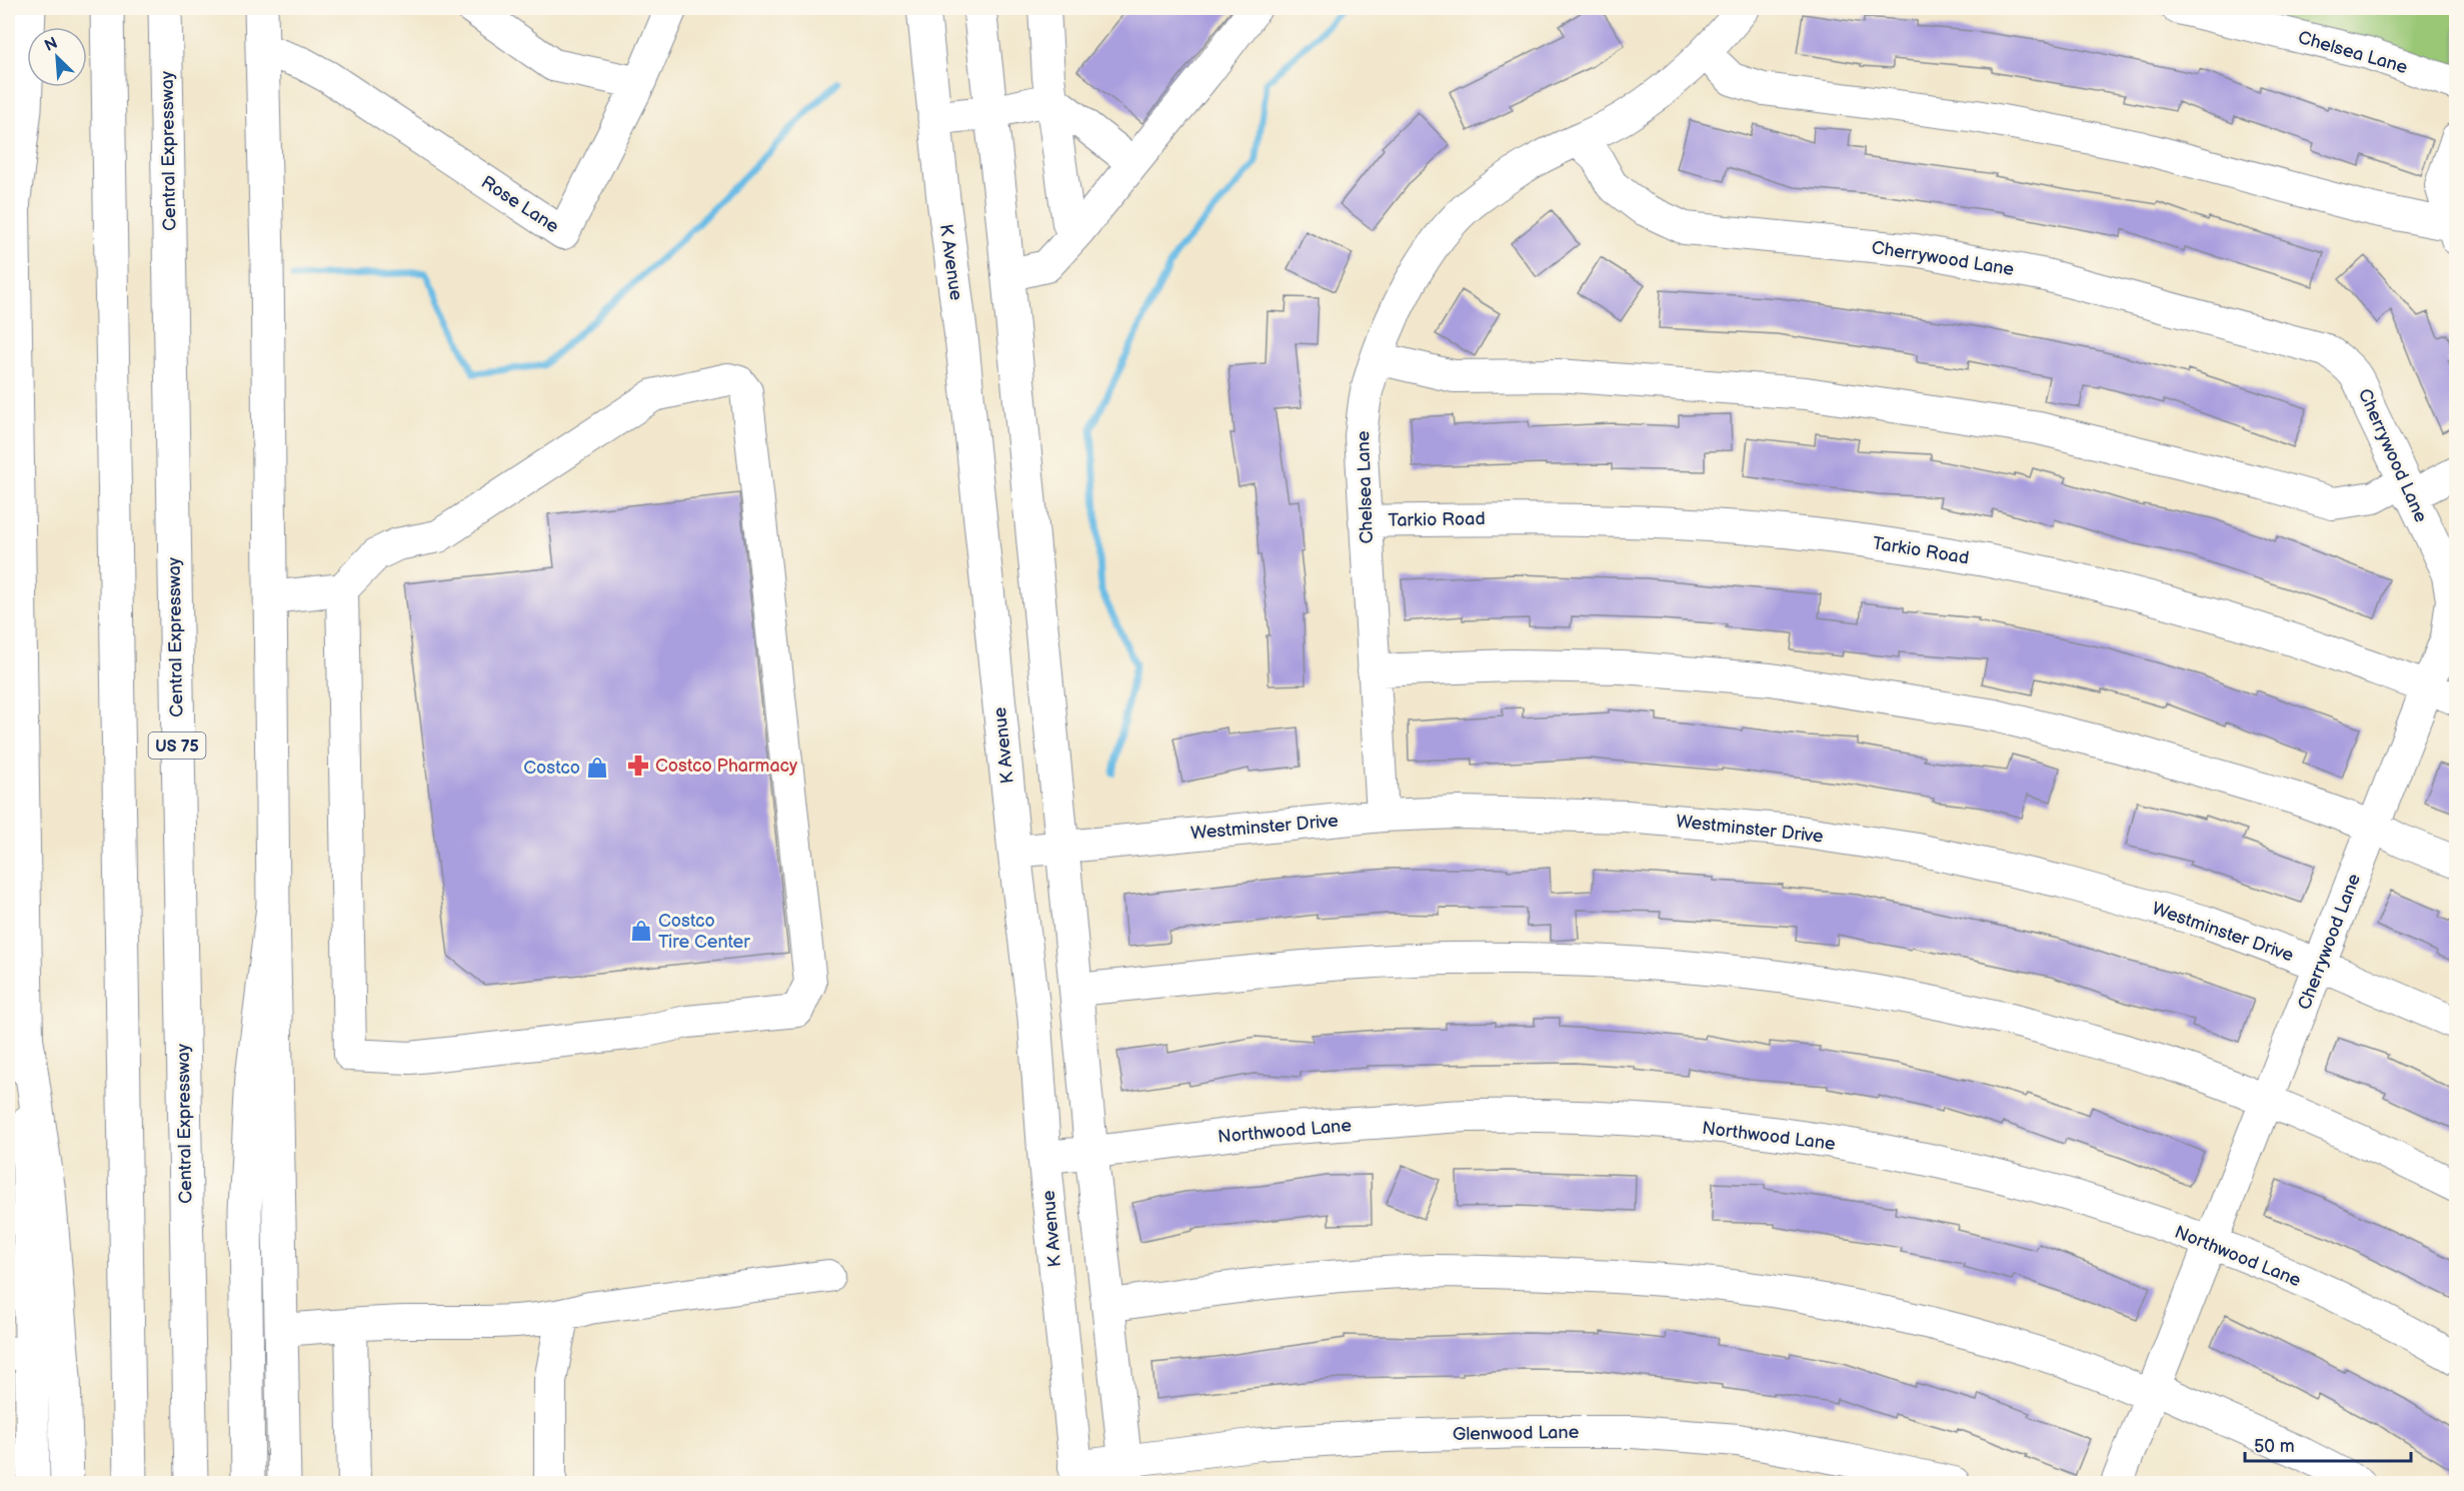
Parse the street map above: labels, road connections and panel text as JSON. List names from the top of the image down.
{
  "streets": {
    "main road": ["Central Expressway", "K Avenue", "US 75"],
    "street": [
      "Chelsea Lane",
      "Rose Lane",
      "Cherrywood Lane",
      "Tarkio Road",
      "Westminster Drive",
      "Northwood Lane",
      "Glenwood Lane"
    ]
  },
  "crossings": [
    ["Chelsea Lane", "Cherrywood Lane"],
    ["Chelsea Lane", "Tarkio Road"],
    ["Chelsea Lane", "Westminster Drive"],
    ["Cherrywood Lane", "Tarkio Road"],
    ["Cherrywood Lane", "Westminster Drive"],
    ["Cherrywood Lane", "Northwood Lane"],
    ["K Avenue", "Westminster Drive"],
    ["K Avenue", "Northwood Lane"],
    ["K Avenue", "Glenwood Lane"]
  ],
  "places": {
    "pharmacy": ["Costco Pharmacy"],
    "shop": ["Costco", "Costco Tire Center"]
  },
  "scale_bar": "50 m",
  "north": "top left"
}
